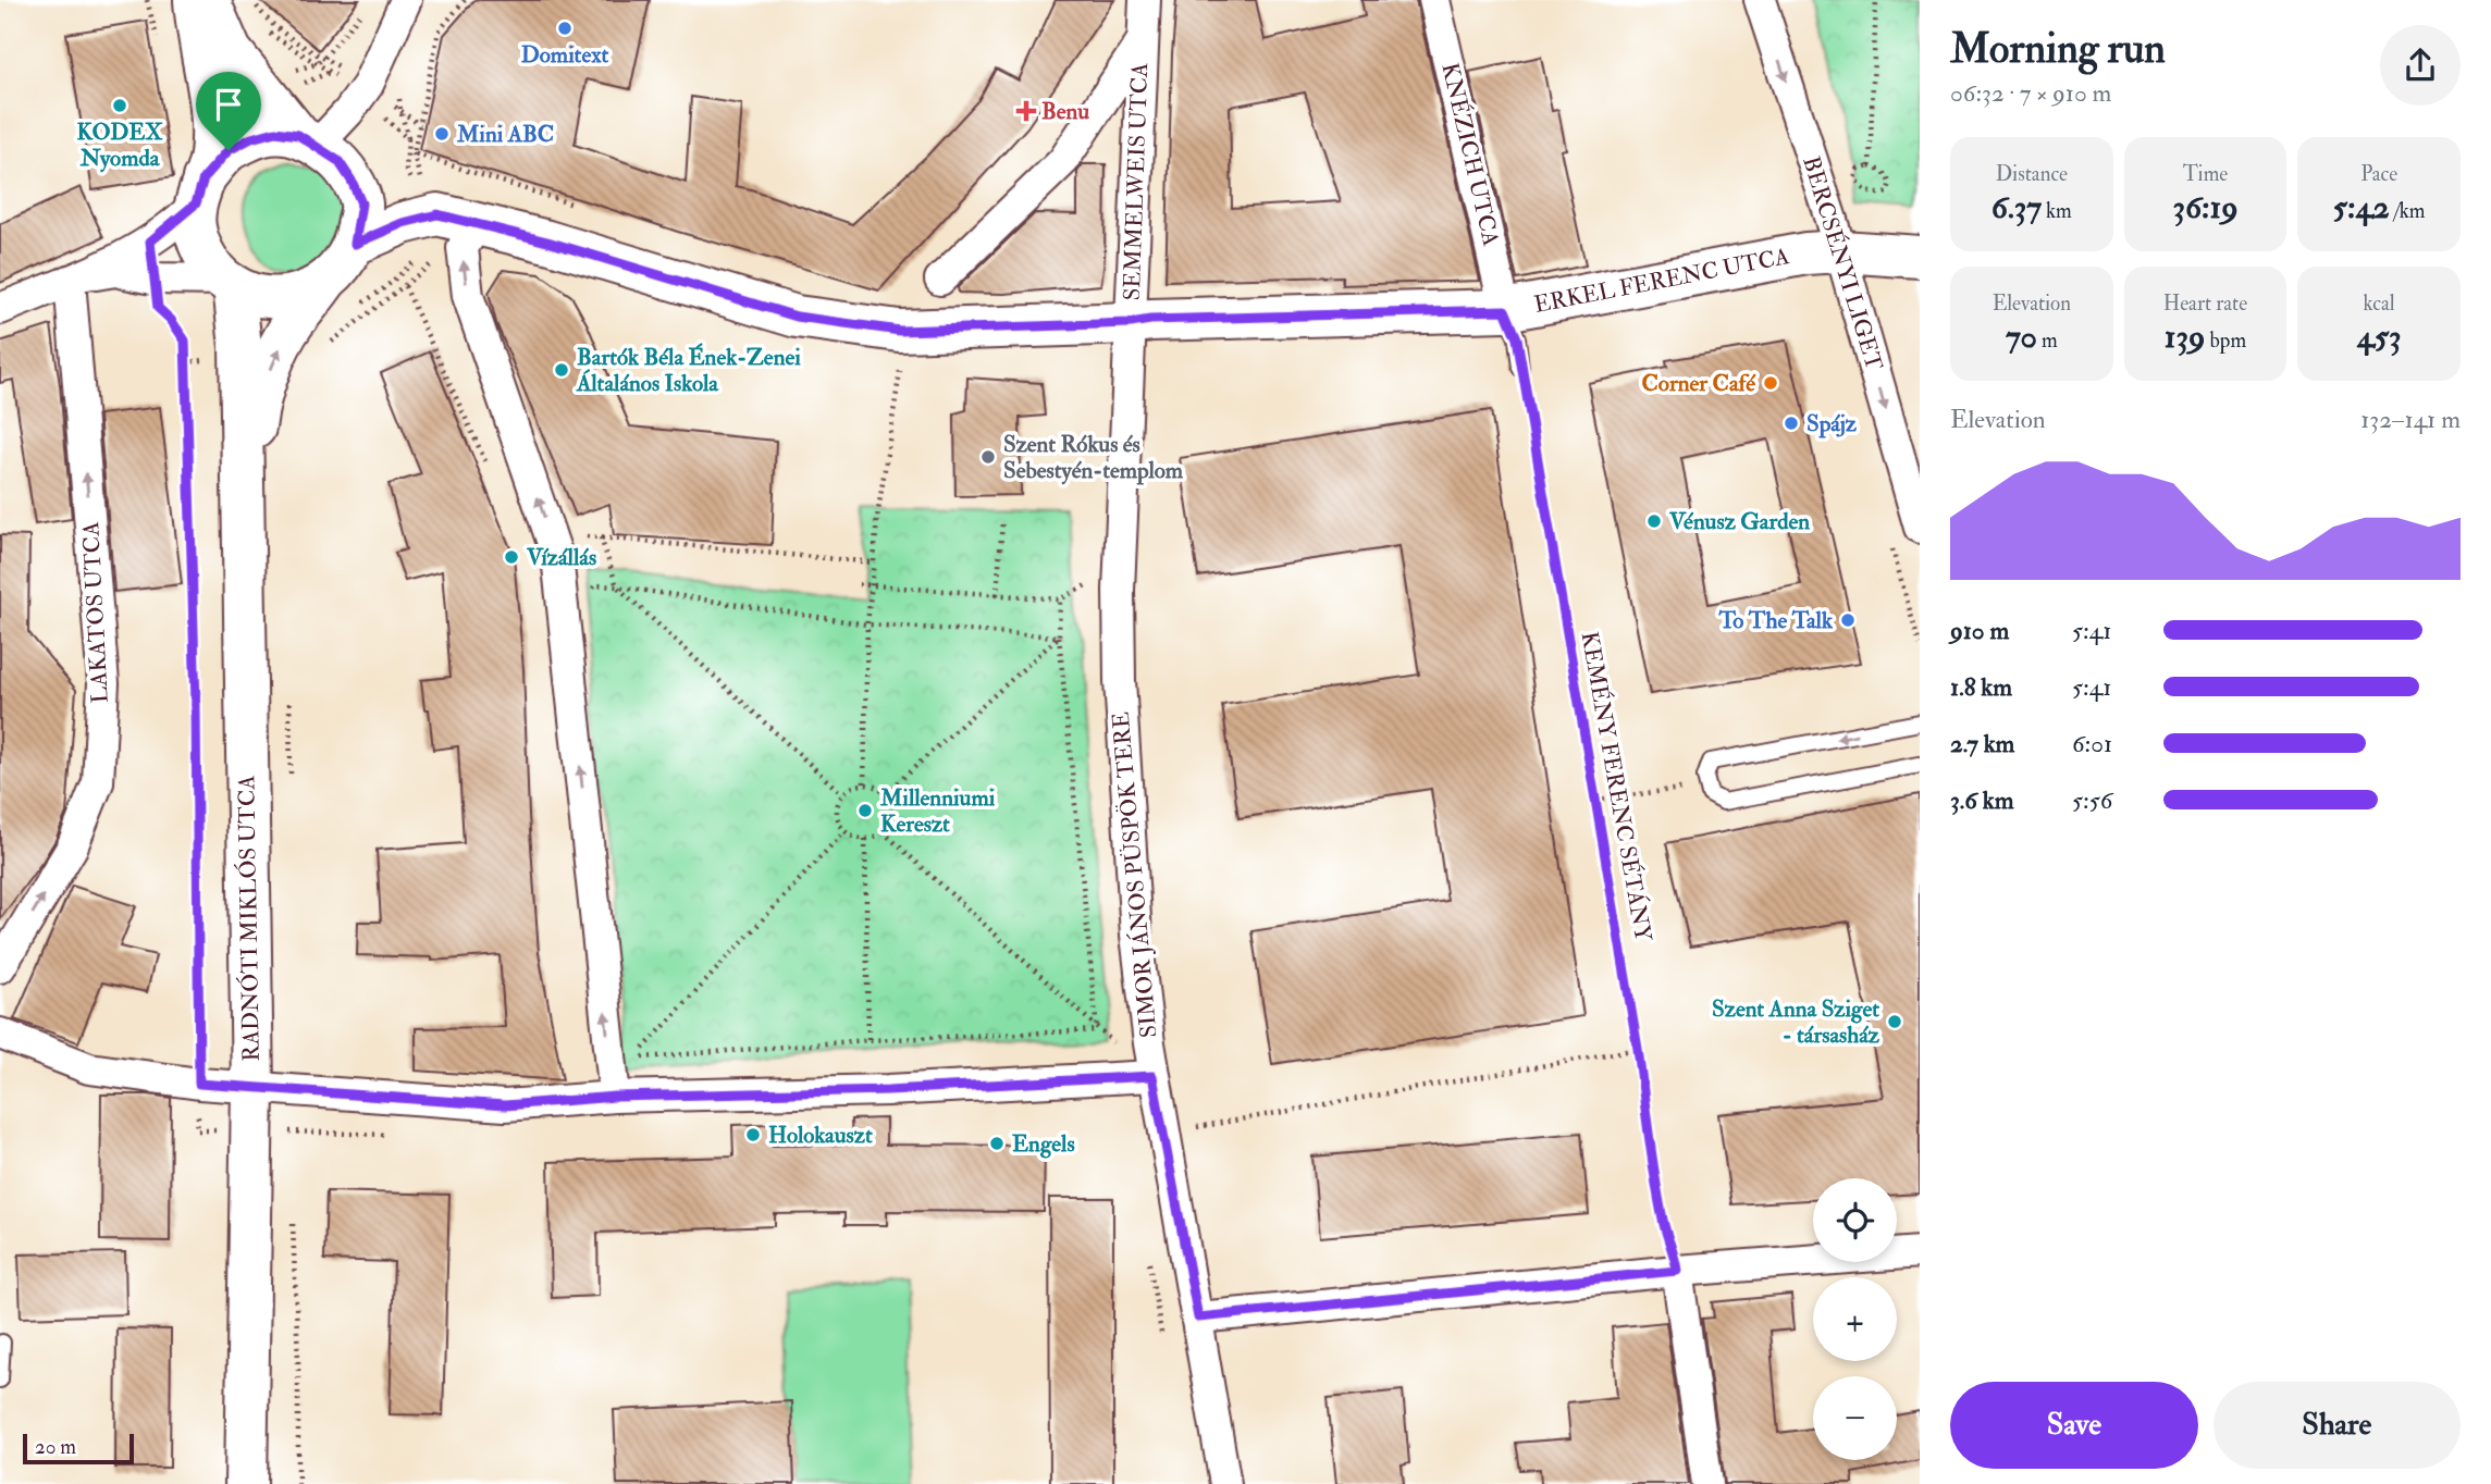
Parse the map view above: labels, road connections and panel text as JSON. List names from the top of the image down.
{
  "streets": {
    "street": [
      "KNÉZICH UTCA",
      "SEMMELWEIS UTCA",
      "BERCSÉNYI LIGET",
      "ERKEL FERENC UTCA",
      "LAKATOS UTCA",
      "SIMOR JÁNOS PÜSPÖK TERE",
      "RADNÓTI MIKLÓS UTCA"
    ],
    "path": ["KEMÉNY FERENC SÉTÁNY"]
  },
  "crossings": [
    ["KNÉZICH UTCA", "ERKEL FERENC UTCA"],
    ["SEMMELWEIS UTCA", "ERKEL FERENC UTCA"],
    ["SEMMELWEIS UTCA", "SIMOR JÁNOS PÜSPÖK TERE"],
    ["BERCSÉNYI LIGET", "ERKEL FERENC UTCA"],
    ["ERKEL FERENC UTCA", "SIMOR JÁNOS PÜSPÖK TERE"]
  ],
  "one_way": ["BERCSÉNYI LIGET", "LAKATOS UTCA"],
  "places": {
    "other": [
      "Domitext",
      "KODEX Nyomda",
      "Mini ABC",
      "Bartók Béla Ének-Zenei Általános Iskola",
      "Corner Café",
      "Spájz",
      "Szent Rókus és Sebestyén-templom",
      "Vénusz Garden",
      "Vízállás",
      "To The Talk",
      "Millenniumi Kereszt",
      "Szent Anna Sziget - társasház",
      "Holokauszt",
      "Engels"
    ],
    "health": ["Benu"]
  },
  "scale_bar": "20 m",
  "page": {
    "heading": ["Morning run", "06:32 · 7 × 910 m"],
    "stats": [
      ["Distance", "6.37 km"],
      ["Time", "36:19"],
      ["Pace", "5:42 /km"],
      ["Elevation", "70 m"],
      ["Heart rate", "139 bpm"],
      ["kcal", "453"]
    ],
    "chart": ["Elevation", "132–141 m"],
    "list": [
      {
        "name": "910 m",
        "note": "5:41"
      },
      {
        "name": "1.8 km",
        "note": "5:41"
      },
      {
        "name": "2.7 km",
        "note": "6:01"
      },
      {
        "name": "3.6 km",
        "note": "5:56"
      }
    ],
    "map_buttons": ["+", "−"],
    "buttons": ["Save", "Share"],
    "scale": "20 m"
  }
}
